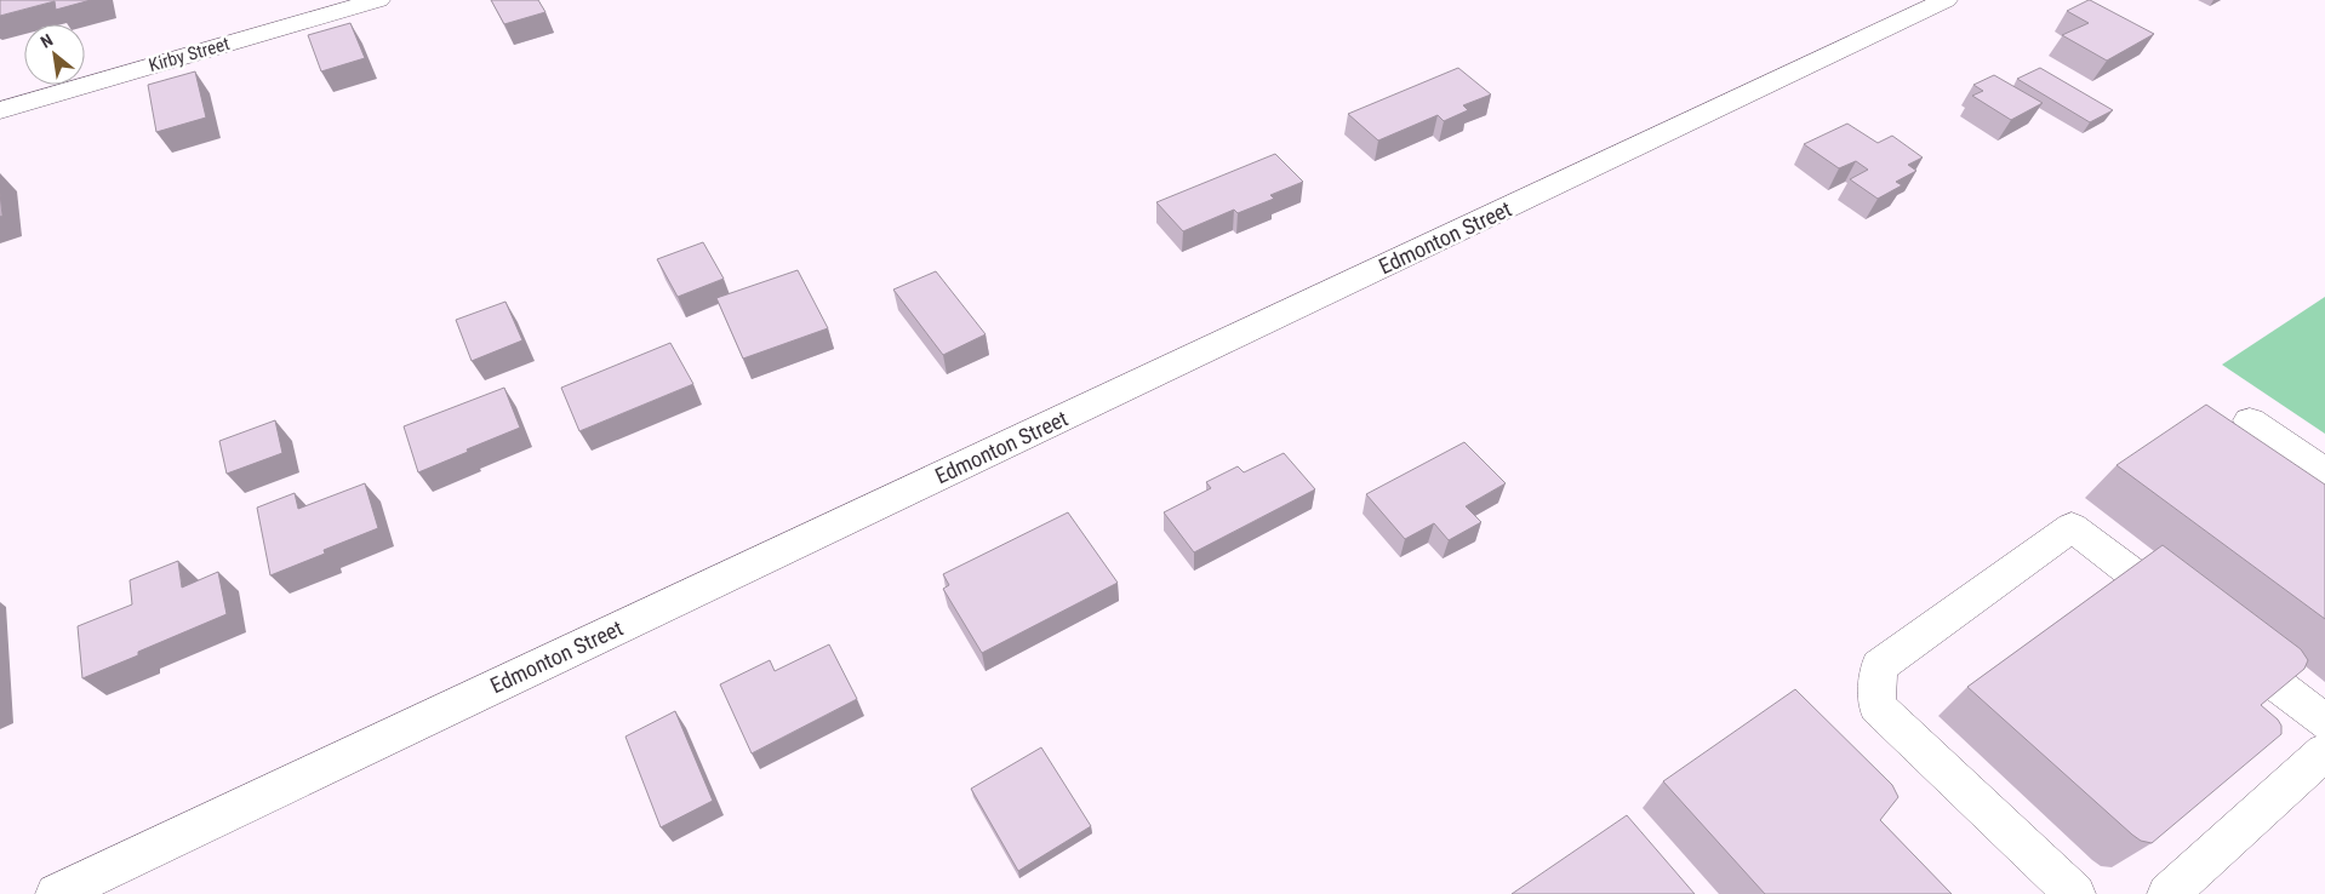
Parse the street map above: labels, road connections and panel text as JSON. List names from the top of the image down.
{
  "streets": {
    "street": ["Kirby Street", "Edmonton Street"]
  },
  "north": "top left"
}
